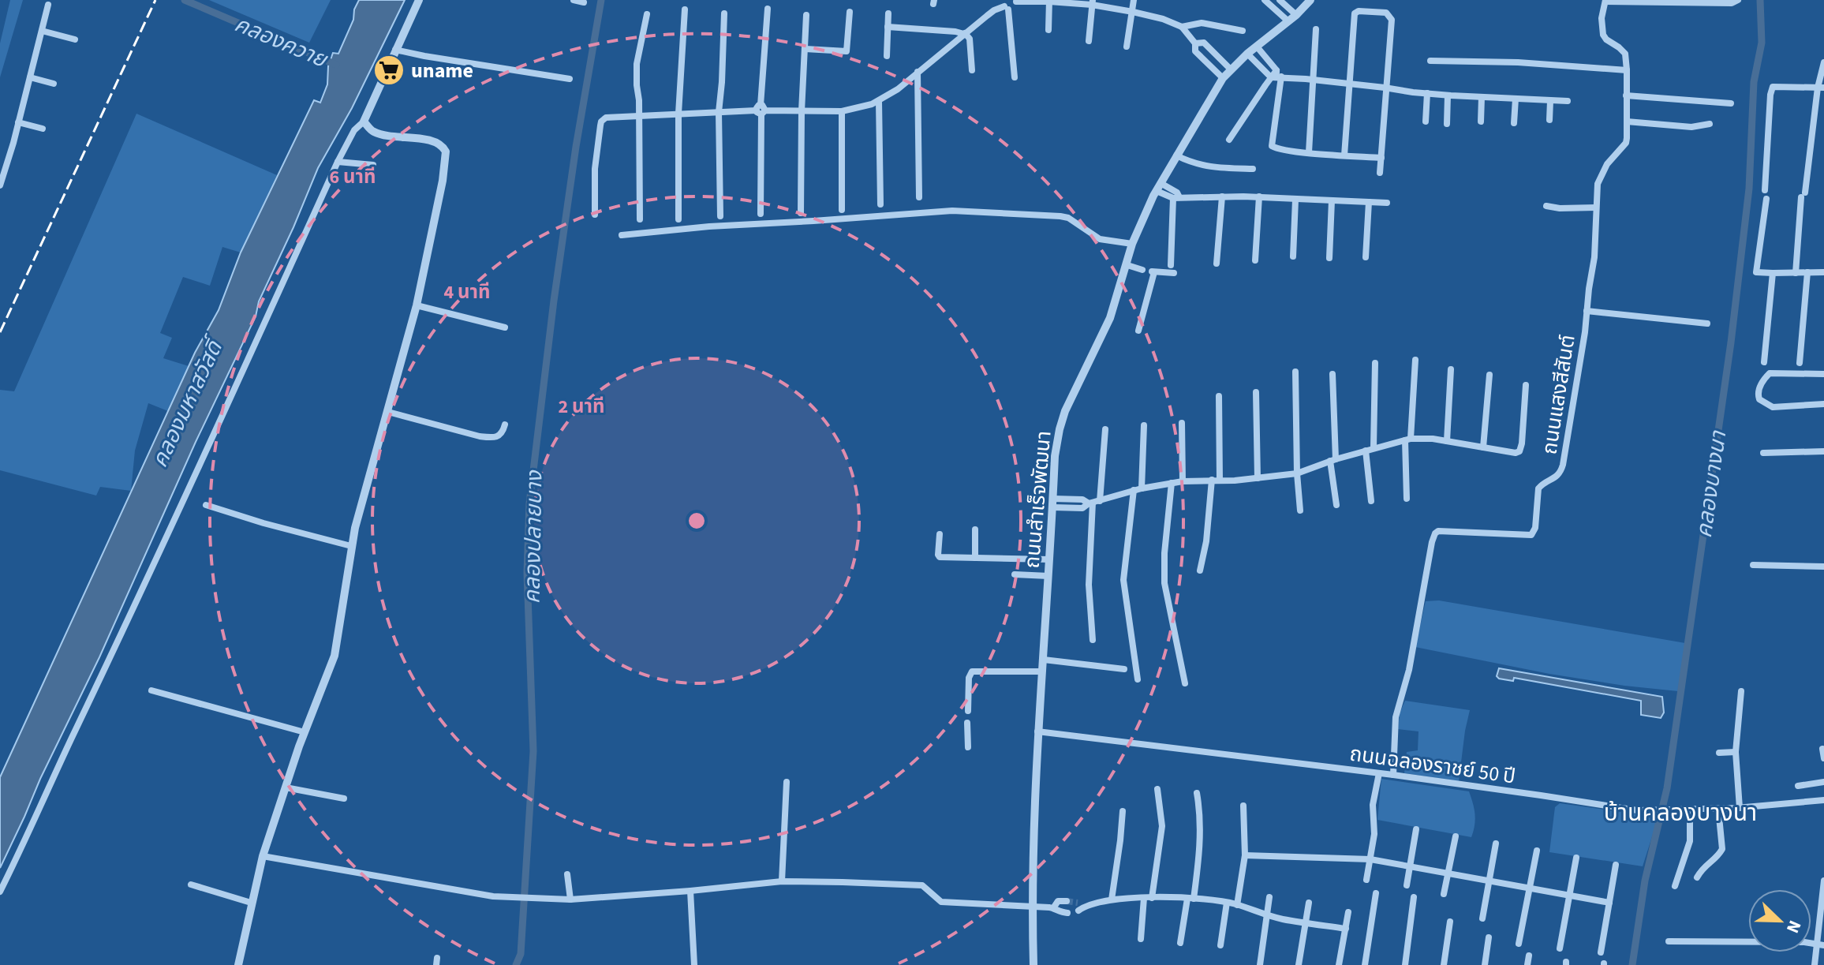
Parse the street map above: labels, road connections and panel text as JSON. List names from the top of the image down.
{
  "streets": {
    "street": ["ถนนแสงสีสันต์", "ถนนสำเร็จพัฒนา", "ถนนฉลองราชย์ 50 ปี"]
  },
  "crossings": [
    ["ถนนแสงสีสันต์", "ถนนฉลองราชย์ 50 ปี"],
    ["ถนนสำเร็จพัฒนา", "ถนนฉลองราชย์ 50 ปี"]
  ],
  "districts": ["บ้านคลองบางนา"],
  "water": [
    "คลองควาย",
    "คลองมหาสวัสดิ์",
    "คลองบางนา",
    "คลองปลายบาง"
  ],
  "places": {
    "supermarket": ["uname"]
  },
  "north": "bottom right",
  "rings": ["6 นาที", "4 นาที", "2 นาที"]
}
